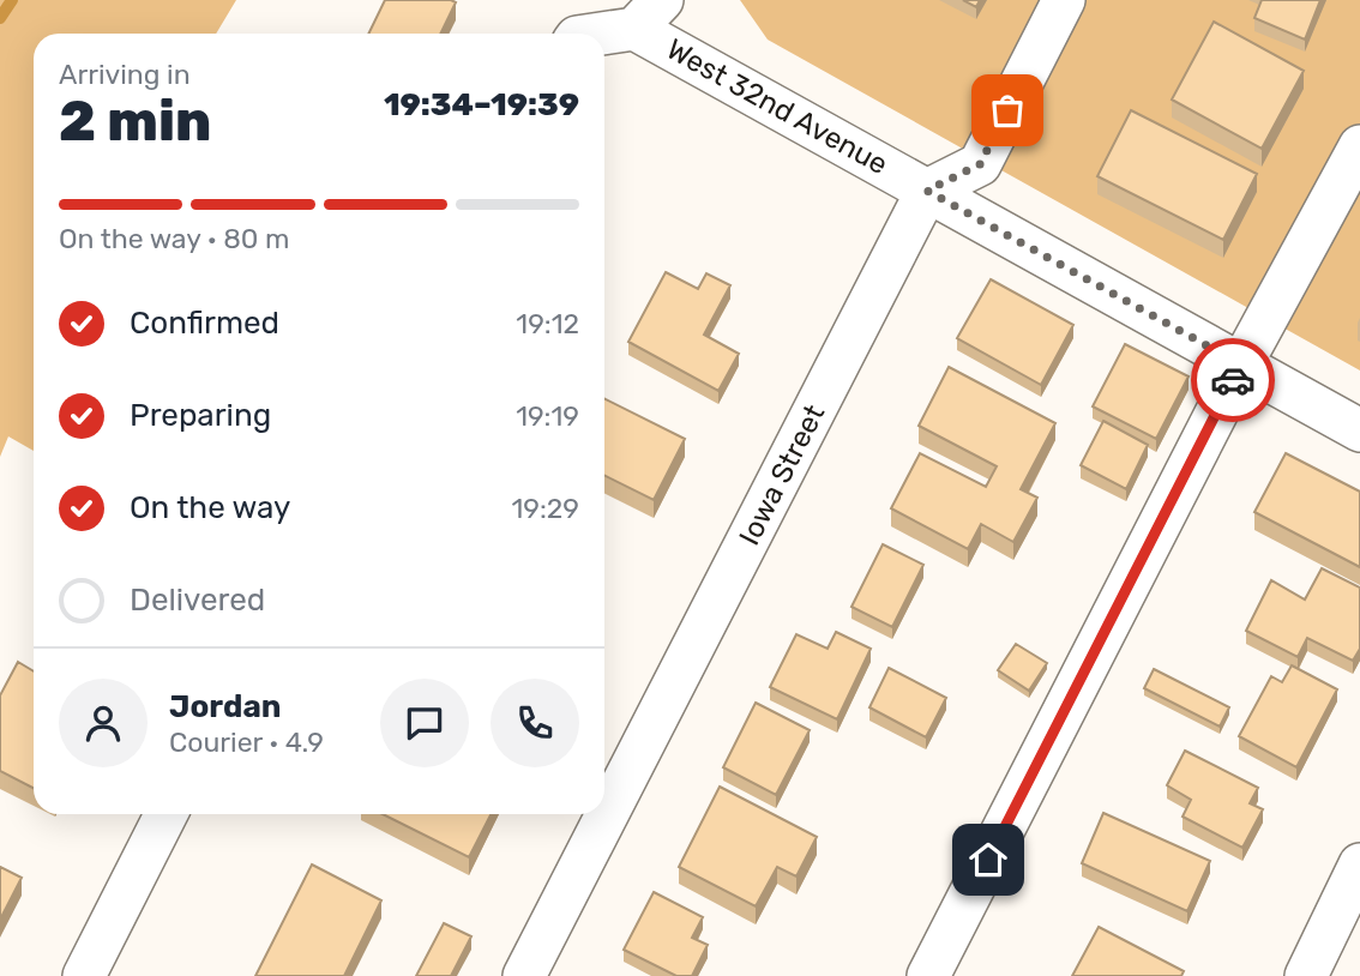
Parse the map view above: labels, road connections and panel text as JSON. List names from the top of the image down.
{
  "streets": {
    "street": ["West 32nd Avenue", "Iowa Street"]
  },
  "crossings": [
    ["West 32nd Avenue", "Iowa Street"]
  ],
  "page": {
    "heading": ["2 min", "Arriving in", "19:34–19:39"],
    "panel": ["Jordan", "Courier · 4.9"],
    "bar": "On the way · 80 m",
    "list": [
      ["Confirmed", "19:12"],
      ["Preparing", "19:19"],
      ["On the way", "19:29"],
      "Delivered"
    ]
  }
}
